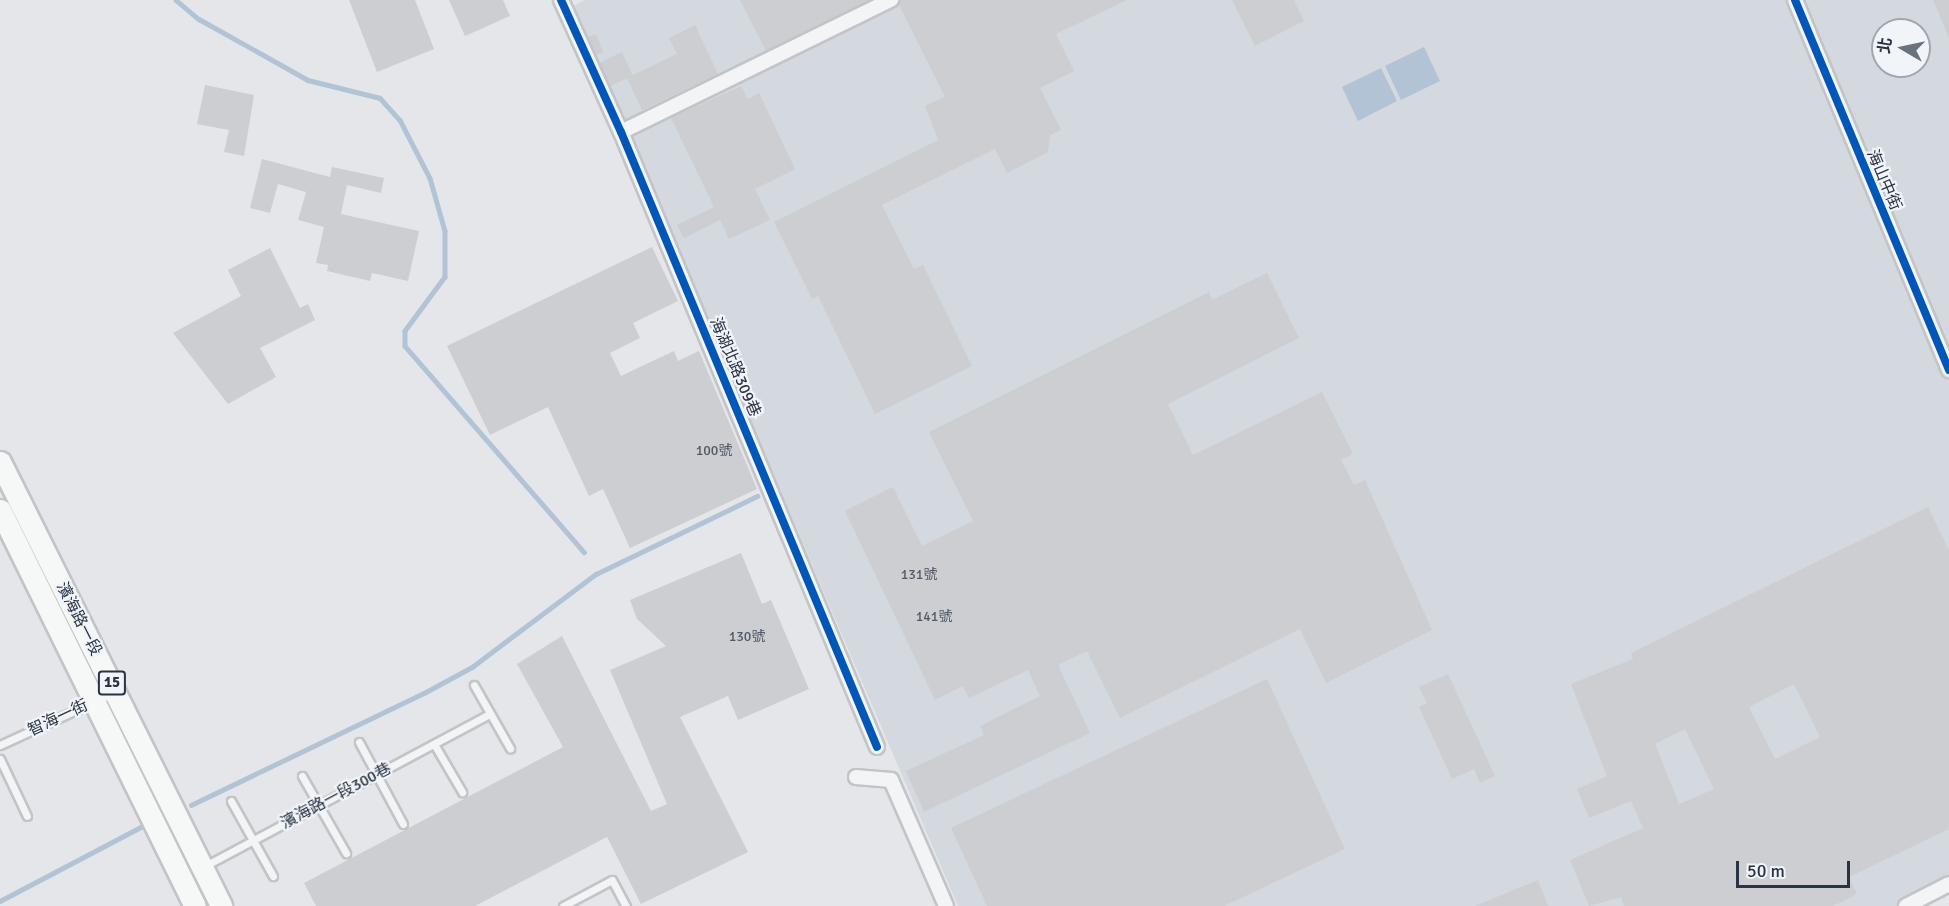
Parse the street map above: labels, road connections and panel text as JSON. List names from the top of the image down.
{
  "streets": {
    "main road": ["濱海路一段", "15"],
    "street": ["海山中街", "海湖北路309巷"],
    "lane": ["智海一街", "濱海路一段300巷"]
  },
  "crossings": [
    ["濱海路一段", "智海一街"],
    ["濱海路一段", "濱海路一段300巷"]
  ],
  "house_numbers": [
    "100號",
    "131號",
    "141號",
    "130號"
  ],
  "scale_bar": "50 m",
  "north": "left"
}
